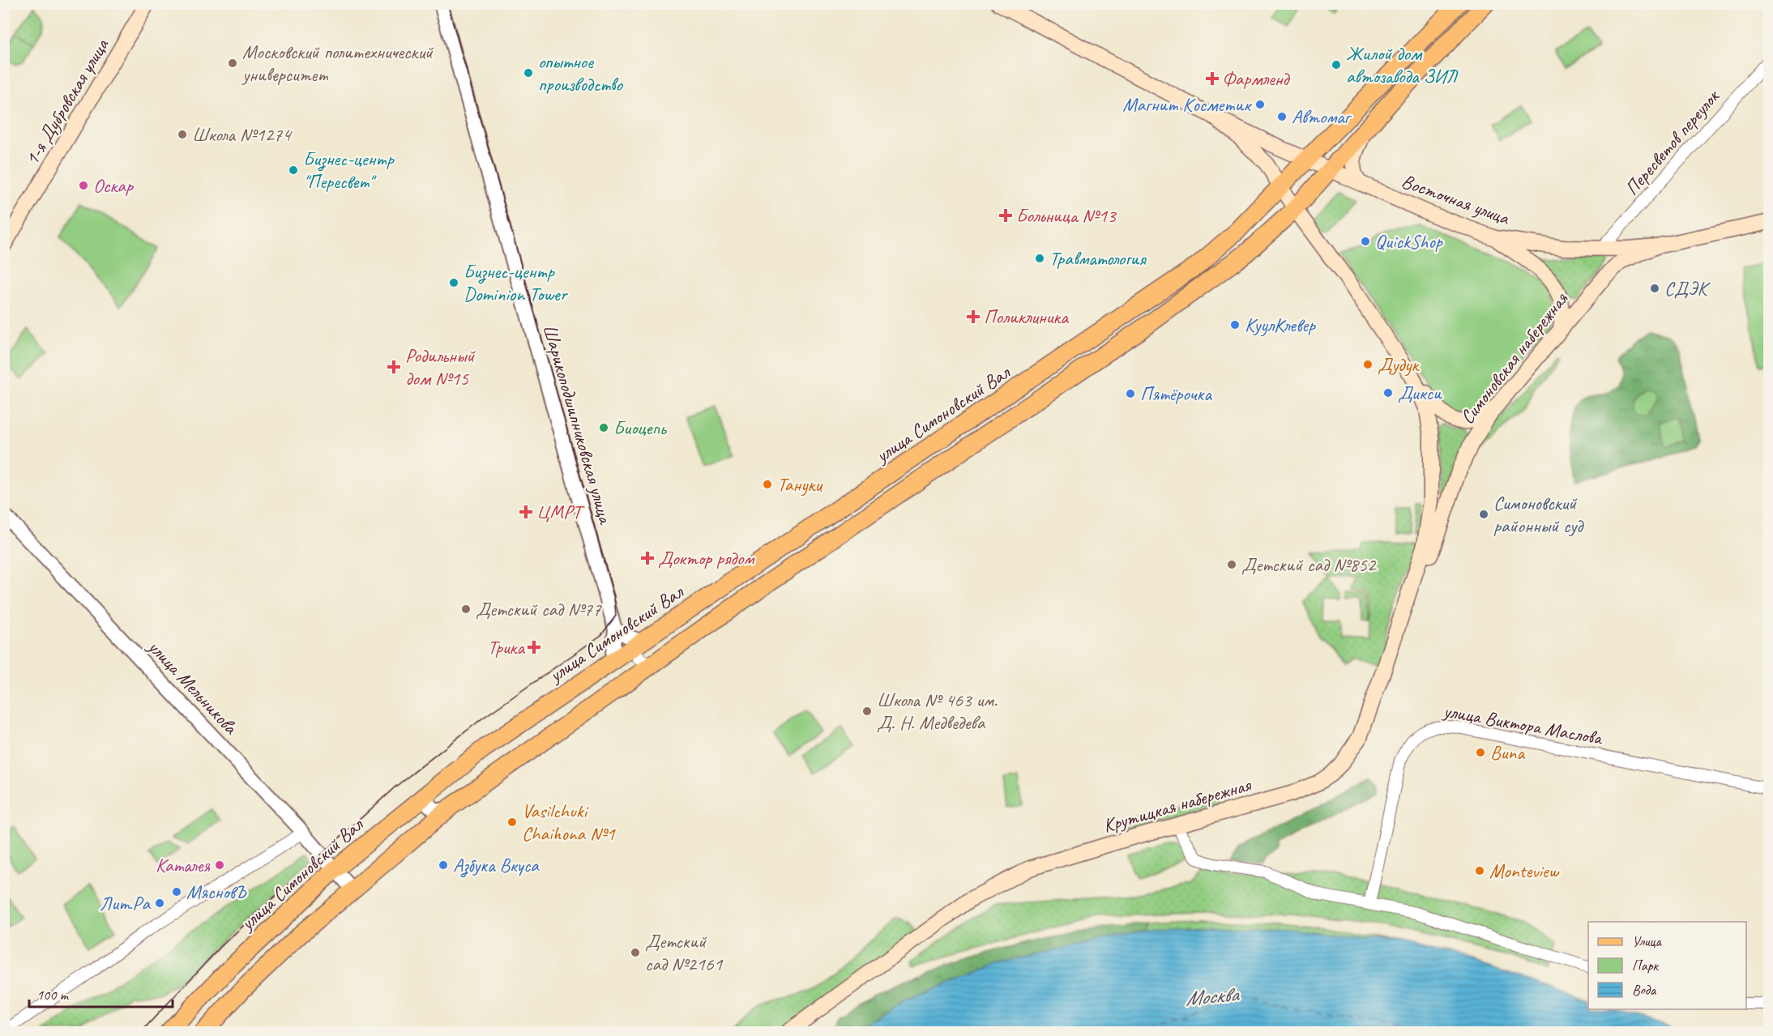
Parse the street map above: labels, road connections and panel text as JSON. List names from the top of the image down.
{
  "streets": {
    "main road": [
      "1-я Дубровская улица",
      "Восточная улица",
      "Симоновская набережная",
      "улица Симоновский Вал",
      "Крутицкая набережная"
    ],
    "street": [
      "Пересветов переулок",
      "Шарикоподшипниковская улица",
      "улица Мельникова",
      "улица Виктора Маслова"
    ]
  },
  "crossings": [
    ["Пересветов переулок", "Восточная улица"],
    ["Восточная улица", "Симоновская набережная"],
    ["Восточная улица", "улица Симоновский Вал"],
    ["Симоновская набережная", "Крутицкая набережная"],
    ["улица Симоновский Вал", "улица Мельникова"]
  ],
  "water": ["Москва"],
  "places": {
    "other": [
      "Московский политехнический университет",
      "Жилой дом автозавода ЗИЛ",
      "опытное производство",
      "Магнит Косметик",
      "Автомаг",
      "Школа №1274",
      "Бизнес-центр \"Пересвет\"",
      "Оскар",
      "QuickShop",
      "Травматология",
      "Бизнес-центр Dominion Tower",
      "СДЭК",
      "КуулКлевер",
      "Дудук",
      "Дикси",
      "Пятёрочка",
      "Биоцепь",
      "Тануки",
      "Симоновский районный суд",
      "Детский сад №852",
      "Детский сад №77",
      "Школа № 463 им. Д. Н. Медведева",
      "Buna",
      "Vasilchuki Chaihona №1",
      "Каталея",
      "Азбука Вкуса",
      "Monteview",
      "МясновЪ",
      "Лит.Рa",
      "Детский сад №2161"
    ],
    "health": [
      "Фармленд",
      "Больница №13",
      "Поликлиника",
      "Родильный дом №15",
      "ЦМРТ",
      "Доктор рядом",
      "Трика"
    ]
  },
  "legend": ["Улица", "Парк", "Вода"],
  "scale_bar": "100 m"
}
